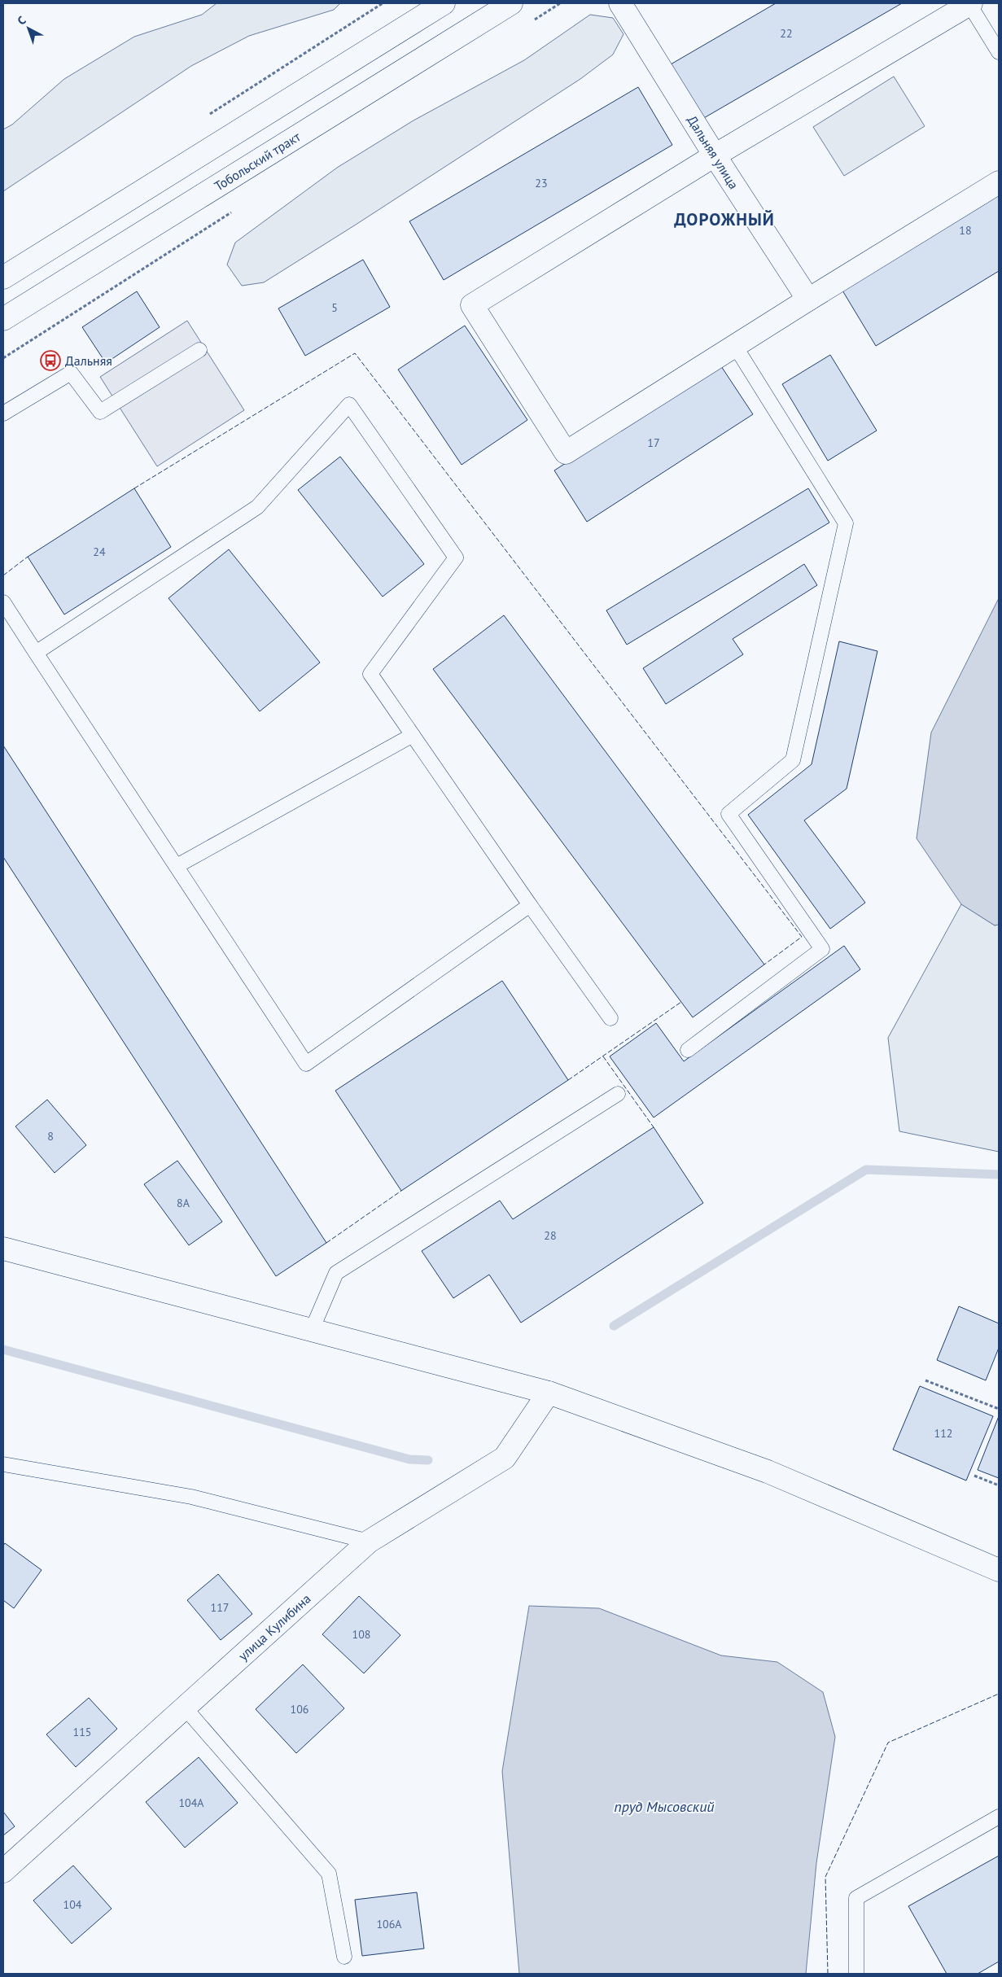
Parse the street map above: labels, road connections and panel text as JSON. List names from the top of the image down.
{
  "streets": {
    "street": ["Дальняя улица", "Тобольский тракт", "улица Кулибина"]
  },
  "districts": ["ДОРОЖНЫЙ"],
  "water": ["пруд Мысовский"],
  "places": {
    "bus stop": ["Дальняя"]
  },
  "house_numbers": [
    "22",
    "23",
    "18",
    "5",
    "17",
    "24",
    "8",
    "8А",
    "28",
    "112",
    "117",
    "108",
    "106",
    "115",
    "104А",
    "104",
    "106А"
  ],
  "north": "top left"
}
